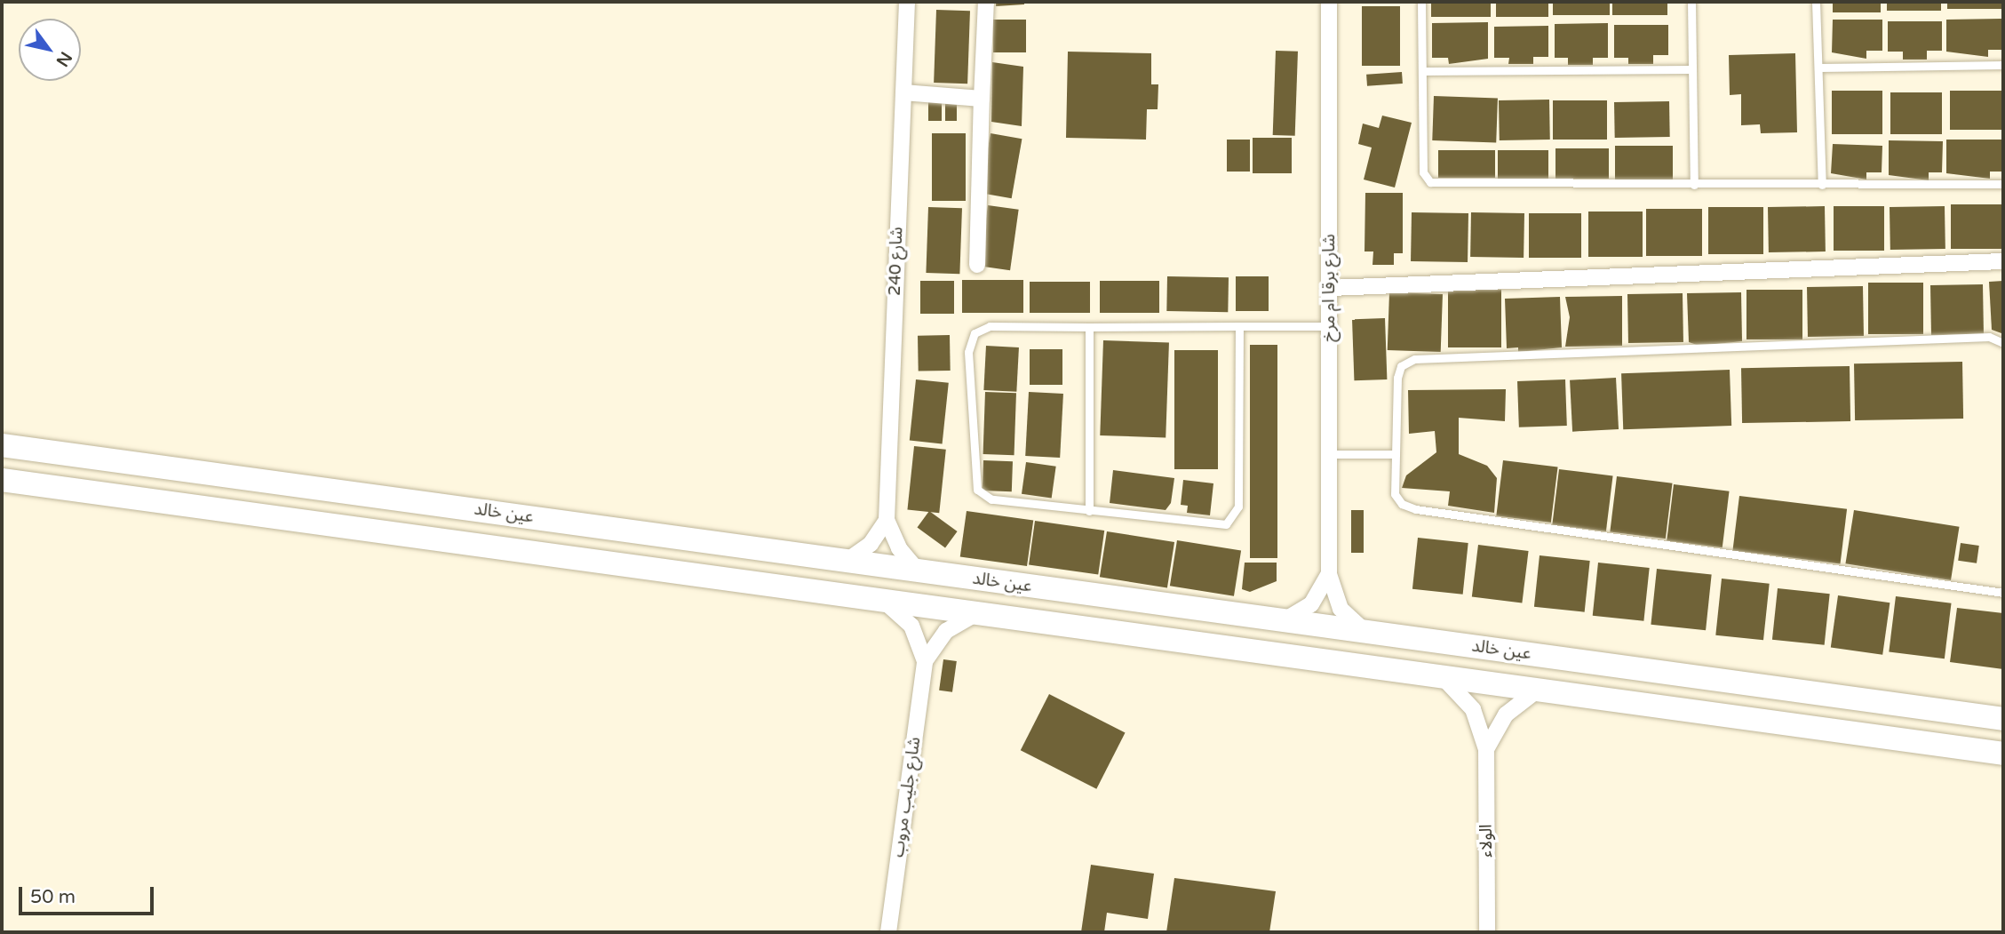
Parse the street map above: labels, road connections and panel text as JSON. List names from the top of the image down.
{
  "streets": {
    "street": [
      "شارع 240",
      "شارع برقا ام مرخ",
      "عين خالد",
      "شارع جليب مروب",
      "الولاء"
    ]
  },
  "crossings": [
    ["شارع 240", "عين خالد"],
    ["شارع برقا ام مرخ", "عين خالد"],
    ["عين خالد", "شارع جليب مروب"],
    ["عين خالد", "الولاء"]
  ],
  "scale_bar": "50 m",
  "north": "bottom right"
}
